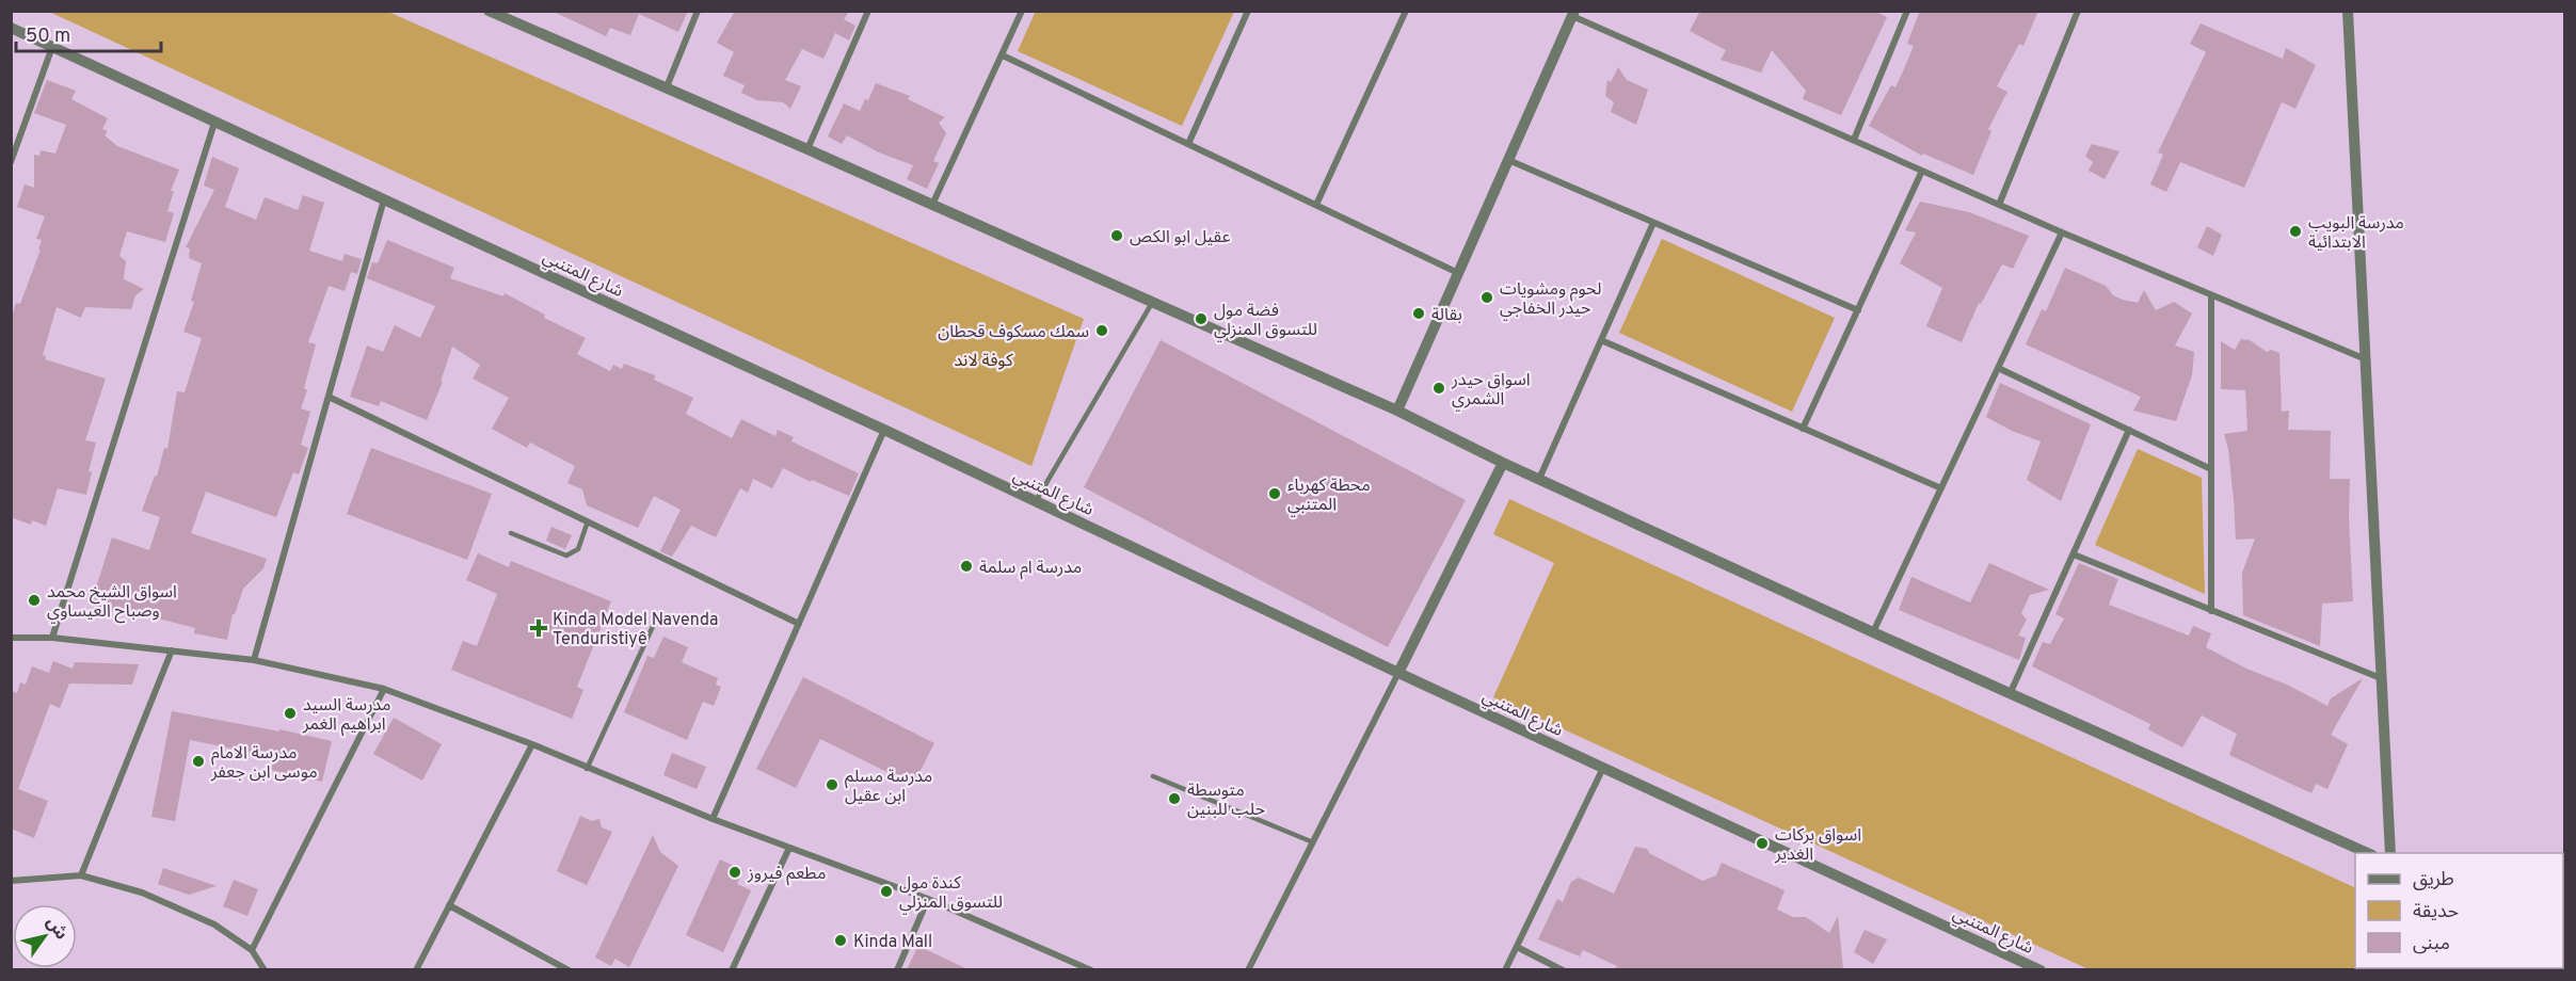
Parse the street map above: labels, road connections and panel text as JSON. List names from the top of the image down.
{
  "streets": {
    "street": ["شارع المتنبي"]
  },
  "parks": ["كوفة لاند"],
  "places": {
    "other": [
      "مدرسة البويب الابتدائية",
      "عقيل ابو الكص",
      "لحوم ومشويات حيدر الخفاجي",
      "بقالة",
      "فضة مول للتسوق المنزلي",
      "سمك مسكوف قحطان",
      "اسواق حيدر الشمري",
      "محطة كهرباء المتنبي",
      "مدرسة ام سلمة",
      "اسواق الشيخ محمد وصباح العيساوي",
      "مدرسة السيد ابراهيم الغمر",
      "مدرسة الامام موسى ابن جعفر",
      "مدرسة مسلم ابن عقيل",
      "متوسطة حلب للبنين",
      "اسواق بركات الغدير",
      "مطعم فيروز",
      "كندة مول للتسوق المنزلي",
      "Kinda Mall"
    ],
    "health": ["Kinda Model Navenda Tenduristiyê"]
  },
  "legend": ["طريق", "حديقة", "مبنى"],
  "scale_bar": "50 m",
  "north": "top right"
}
